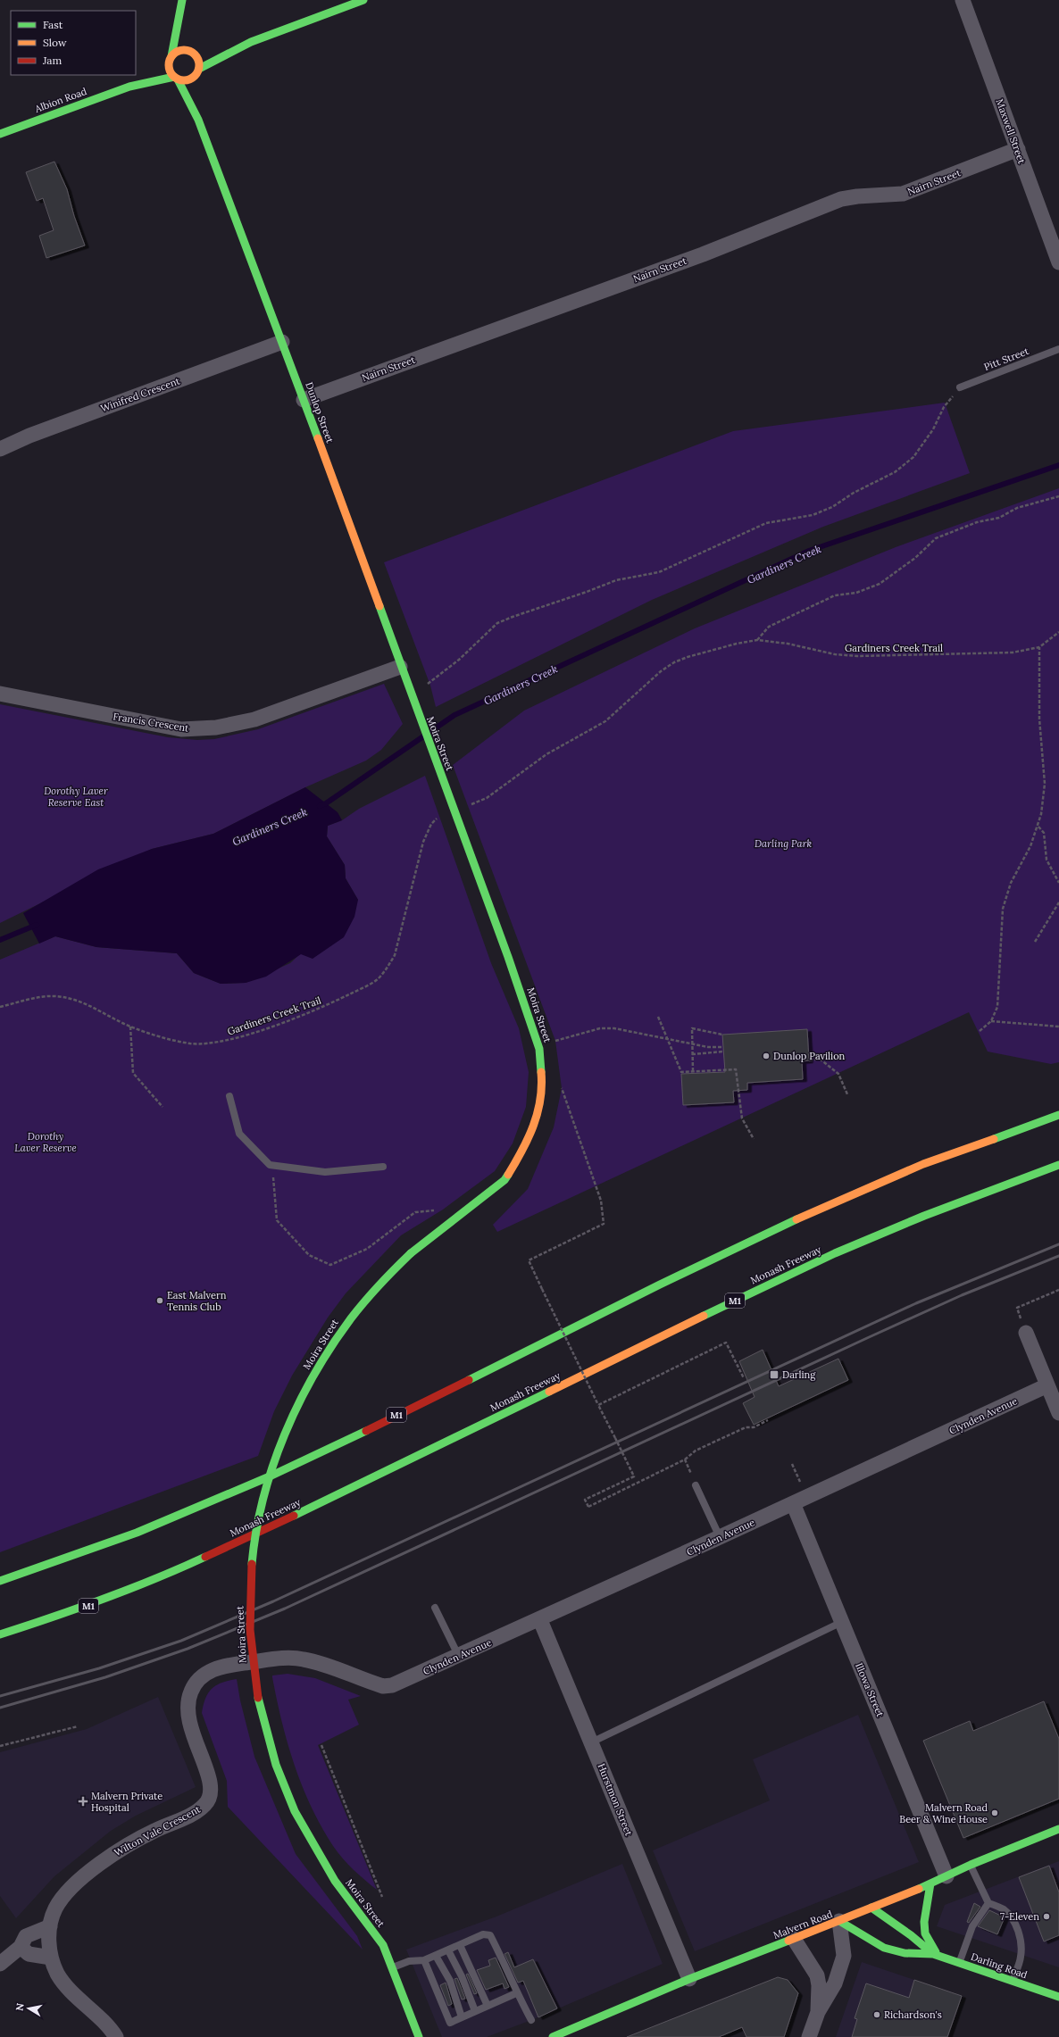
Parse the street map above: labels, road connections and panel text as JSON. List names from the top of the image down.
{
  "streets": {
    "main road": [
      "Albion Road",
      "Dunlop Street",
      "Moira Street",
      "Monash Freeway",
      "M1",
      "Malvern Road",
      "Darling Road"
    ],
    "street": [
      "Maxwell Street",
      "Nairn Street",
      "Winifred Crescent",
      "Francis Crescent",
      "Clynden Avenue",
      "Illowa Street",
      "Hurstmon Street",
      "Wilton Vale Crescent"
    ],
    "lane": ["Pitt Street"],
    "path": ["Gardiners Creek Trail"]
  },
  "crossings": [
    ["Albion Road", "Dunlop Street"],
    ["Maxwell Street", "Nairn Street"],
    ["Nairn Street", "Dunlop Street"],
    ["Winifred Crescent", "Dunlop Street"],
    ["Dunlop Street", "Francis Crescent"],
    ["Dunlop Street", "Moira Street"],
    ["Clynden Avenue", "Illowa Street"],
    ["Clynden Avenue", "Hurstmon Street"],
    ["Clynden Avenue", "Wilton Vale Crescent"],
    ["Illowa Street", "Malvern Road"],
    ["Hurstmon Street", "Malvern Road"],
    ["Malvern Road", "Darling Road"]
  ],
  "water": ["Gardiners Creek"],
  "parks": ["Dorothy Laver Reserve East", "Darling Park", "Dorothy Laver Reserve"],
  "places": {
    "other": [
      "Dunlop Pavilion",
      "East Malvern Tennis Club",
      "Malvern Road Beer & Wine House",
      "7-Eleven",
      "Richardson's"
    ],
    "transit": ["Darling"],
    "health": ["Malvern Private Hospital"]
  },
  "legend": ["Fast", "Slow", "Jam"],
  "north": "left"
}
